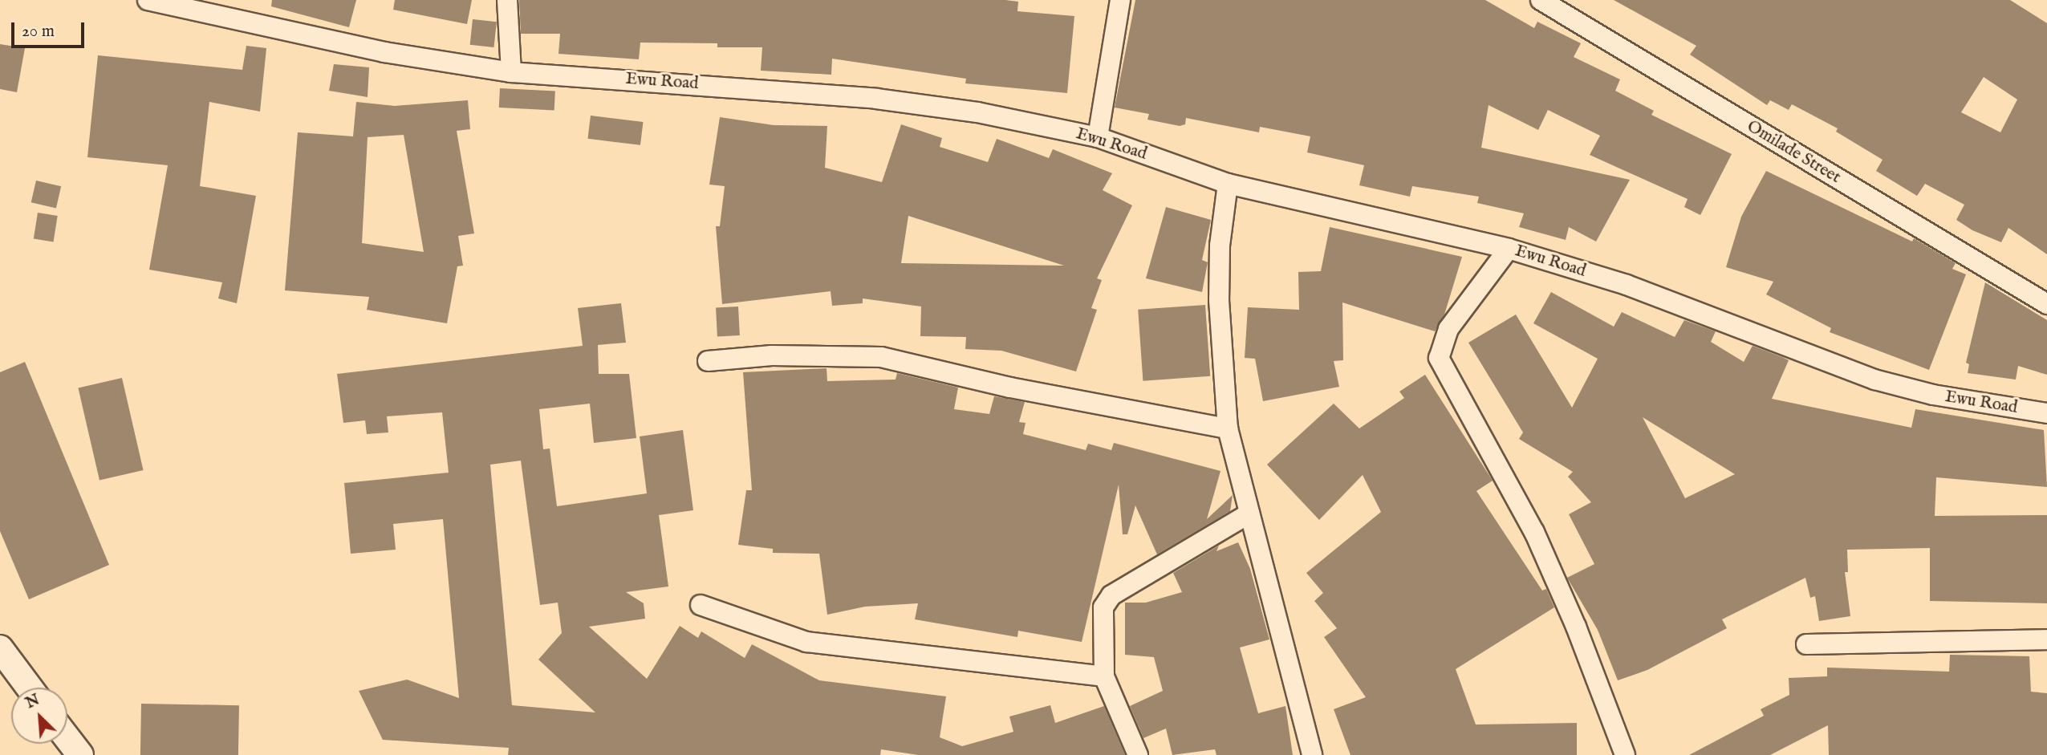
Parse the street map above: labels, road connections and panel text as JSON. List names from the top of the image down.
{
  "streets": {
    "street": ["Ewu Road", "Omilade Street"]
  },
  "scale_bar": "20 m",
  "north": "top left"
}
